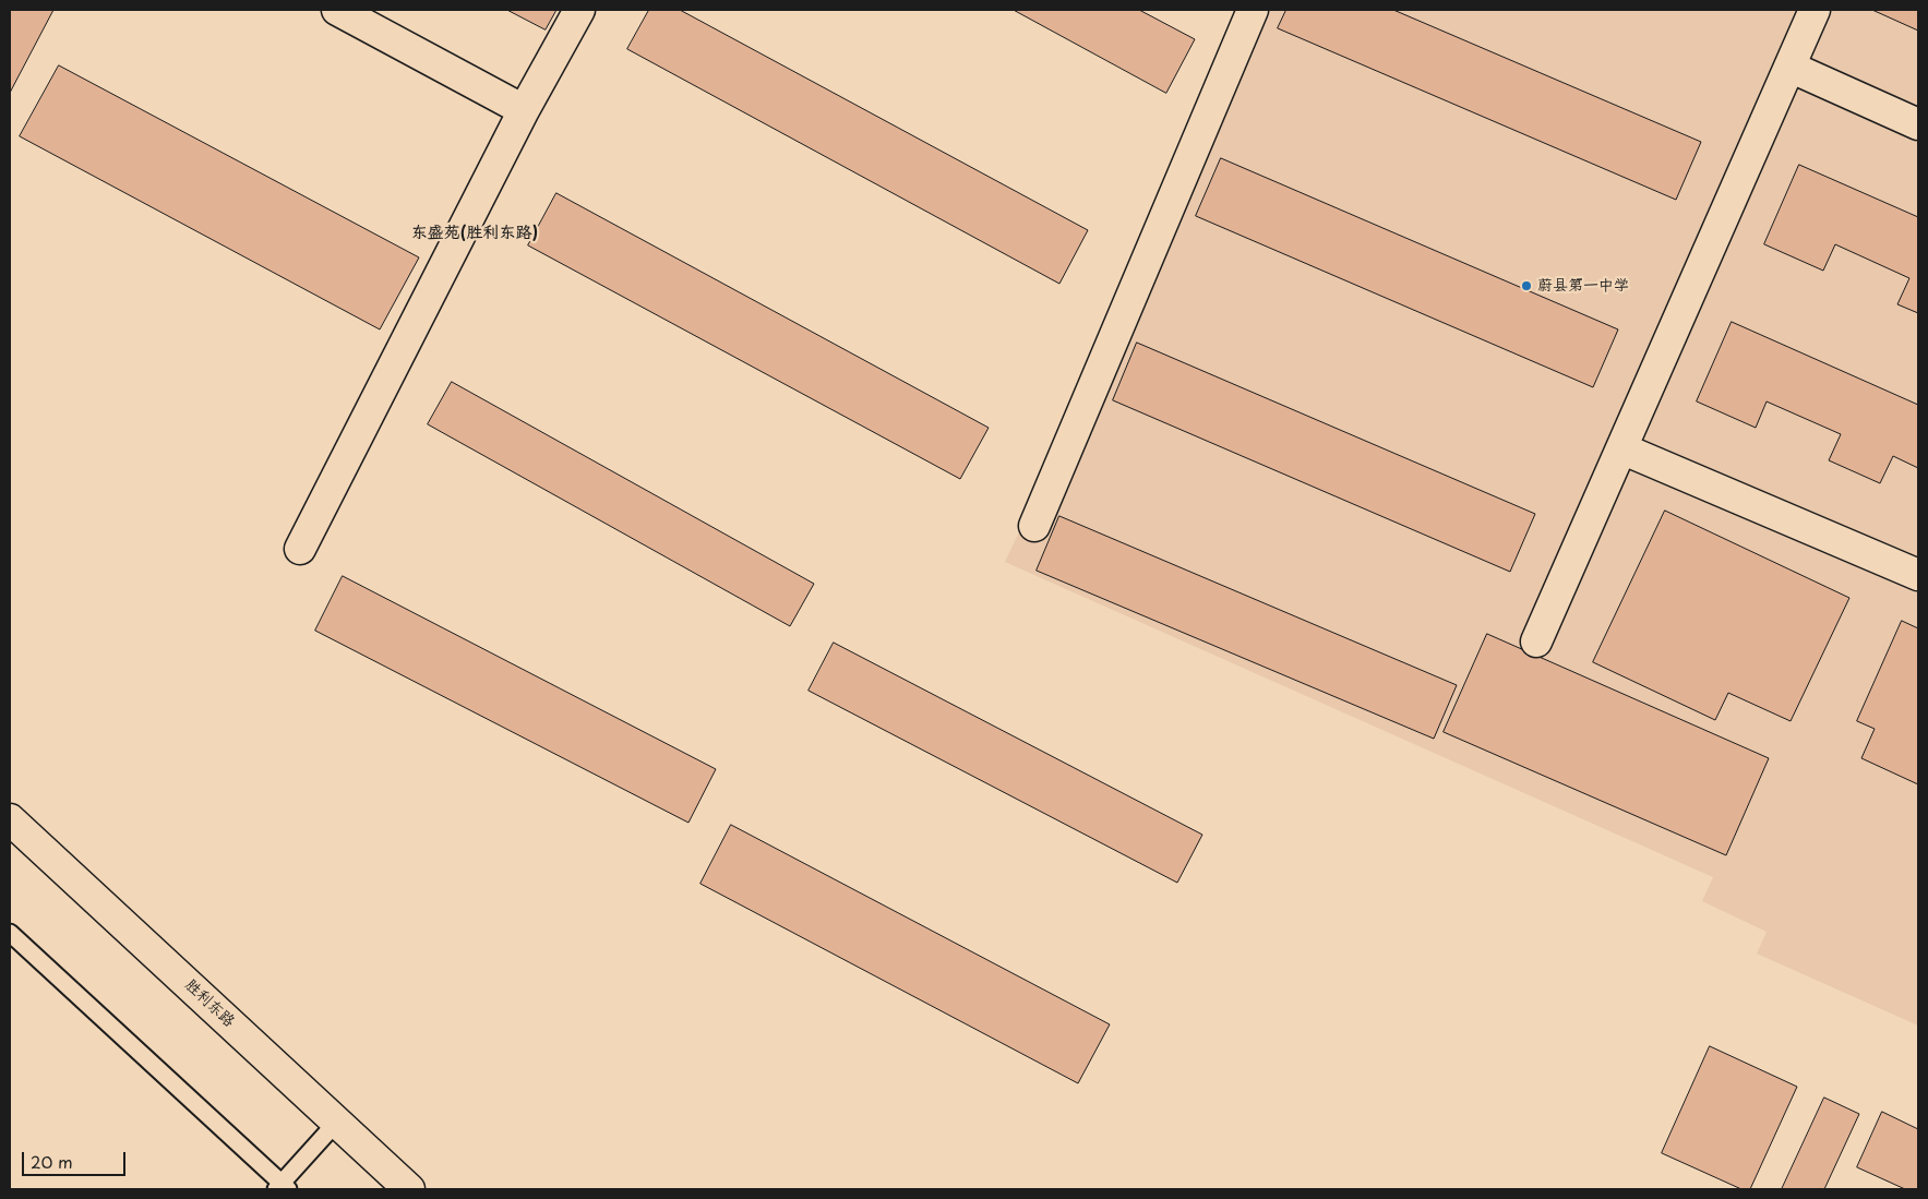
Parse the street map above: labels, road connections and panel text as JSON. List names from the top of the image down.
{
  "streets": {
    "street": ["胜利东路"]
  },
  "districts": ["东盛苑(胜利东路)"],
  "places": ["蔚县第一中学"],
  "scale_bar": "20 m"
}
